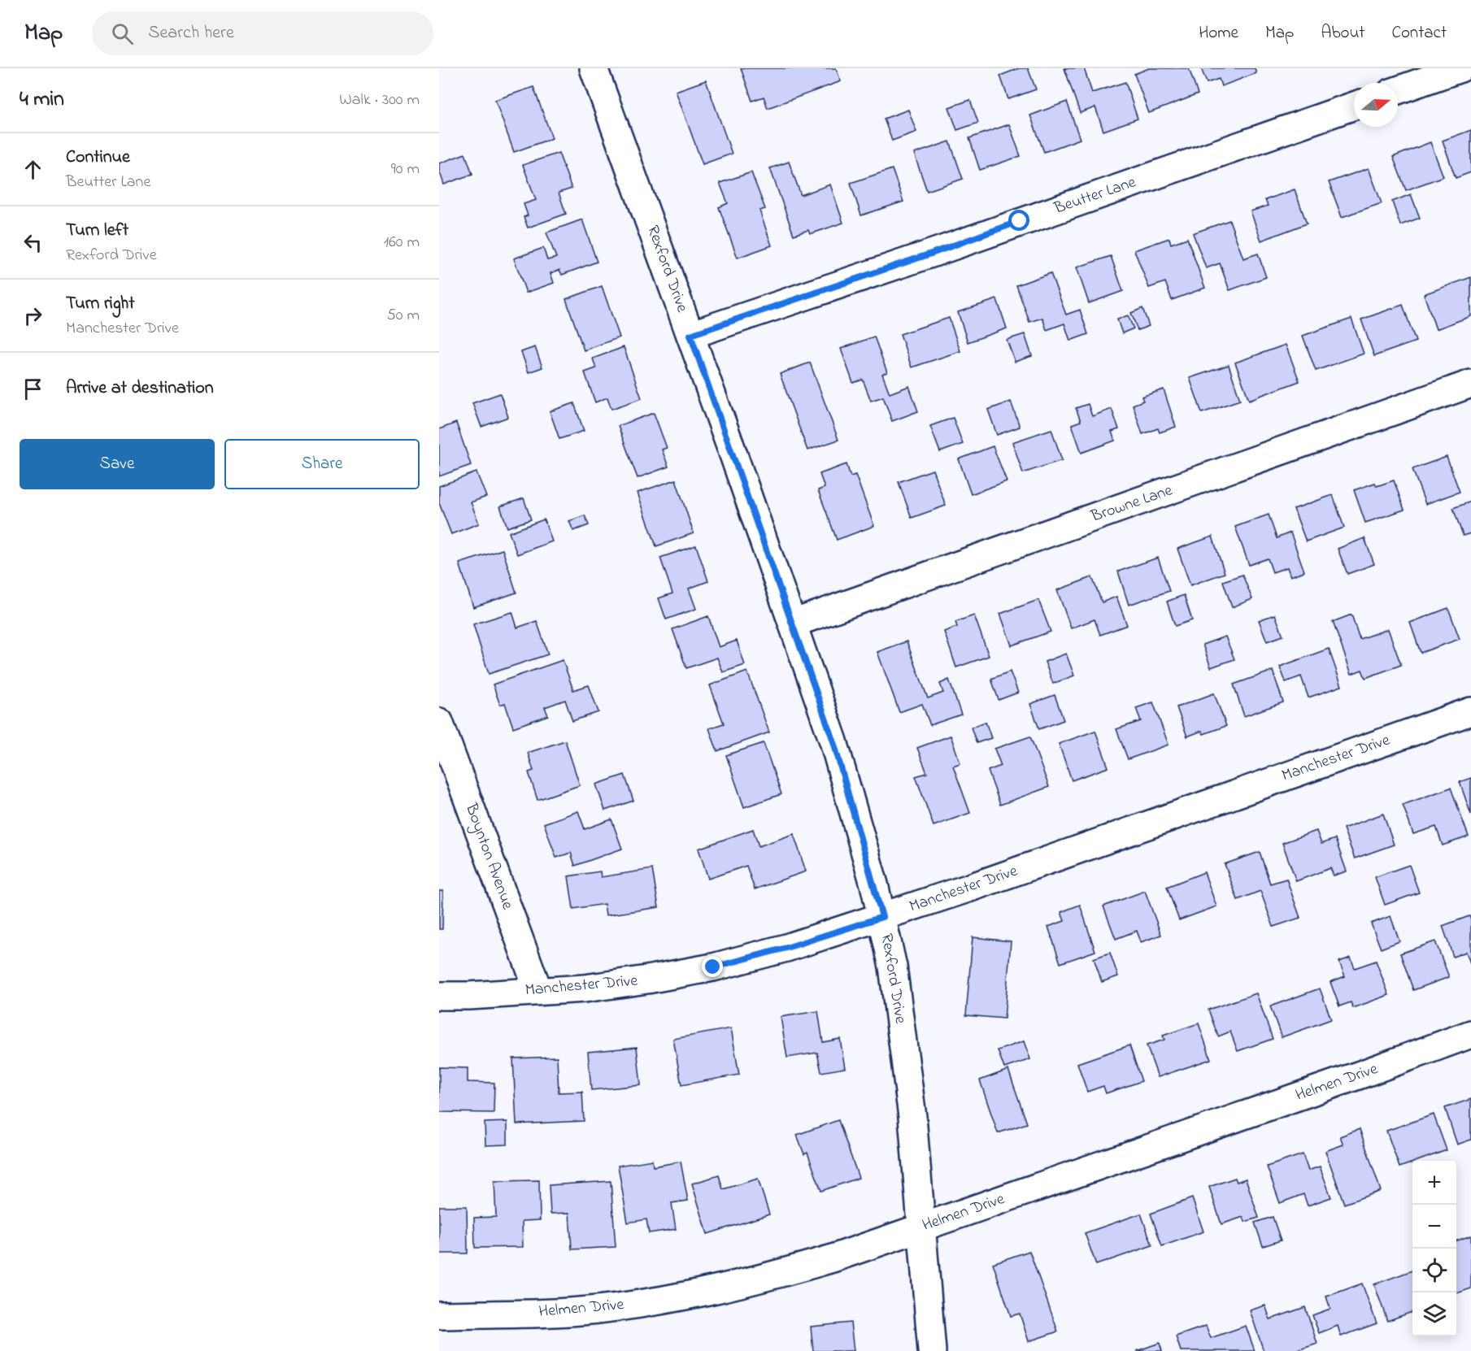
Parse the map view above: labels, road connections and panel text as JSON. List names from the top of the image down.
{
  "streets": {
    "street": [
      "Beutter Lane",
      "Rexford Drive",
      "Browne Lane",
      "Manchester Drive",
      "Boynton Avenue",
      "Helmen Drive"
    ]
  },
  "crossings": [
    ["Beutter Lane", "Rexford Drive"],
    ["Rexford Drive", "Browne Lane"],
    ["Rexford Drive", "Manchester Drive"],
    ["Rexford Drive", "Helmen Drive"],
    ["Manchester Drive", "Boynton Avenue"]
  ],
  "north": "right",
  "page": {
    "header": "Map",
    "search": "Search here",
    "nav": [
      "Home",
      "Map",
      "About",
      "Contact"
    ],
    "heading": ["4 min", "Walk · 300 m"],
    "list": [
      ["Continue", "Beutter Lane", "90 m"],
      ["Turn left", "Rexford Drive", "160 m"],
      ["Turn right", "Manchester Drive", "50 m"],
      "Arrive at destination"
    ],
    "buttons": ["Save", "Share"],
    "map_buttons": ["+", "−"]
  }
}
